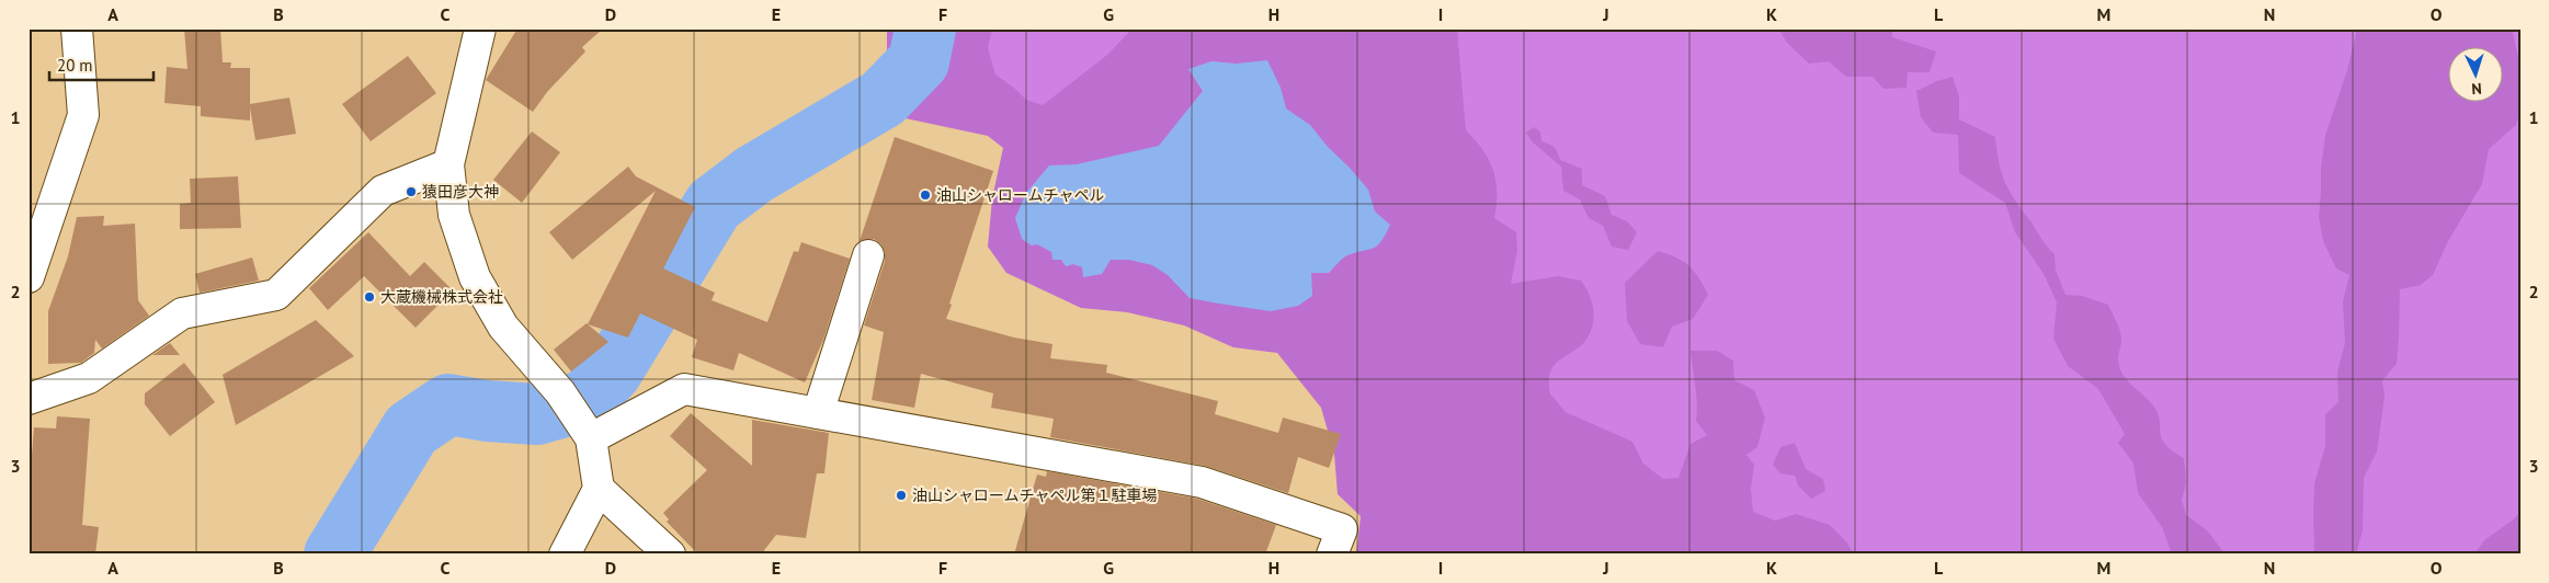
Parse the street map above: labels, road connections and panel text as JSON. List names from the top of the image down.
{
  "places": [
    "猿田彦大神",
    "油山シャロームチャペル",
    "大蔵機械株式会社",
    "油山シャロームチャペル第１駐車場"
  ],
  "scale_bar": "20 m",
  "north": "bottom",
  "grid": {
    "columns": [
      "A",
      "B",
      "C",
      "D",
      "E",
      "F",
      "G",
      "H",
      "I",
      "J",
      "K",
      "L",
      "M",
      "N",
      "O"
    ],
    "rows": ["1", "2", "3"]
  }
}
